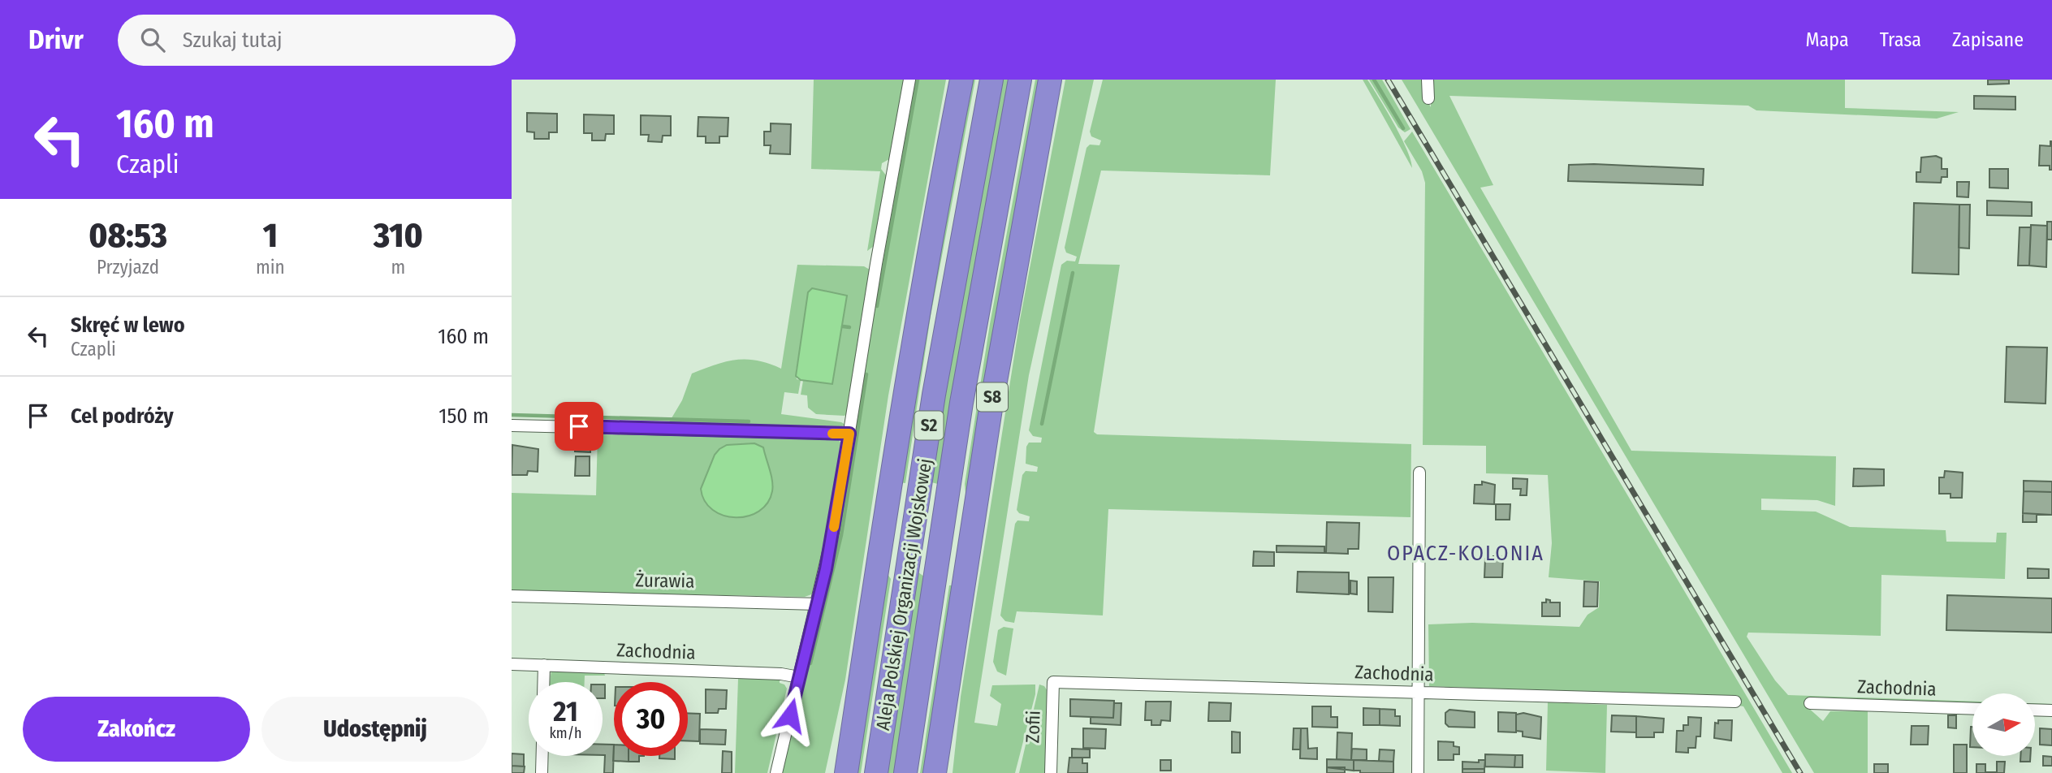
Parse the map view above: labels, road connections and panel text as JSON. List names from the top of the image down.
{
  "streets": {
    "highway": ["S8", "S2", "Aleja Polskiej Organizacji Wojskowej"],
    "street": ["Żurawia", "Zachodnia", "Zofii"]
  },
  "crossings": [
    ["Zachodnia", "Zofii"]
  ],
  "districts": ["OPACZ-KOLONIA"],
  "north": "right",
  "page": {
    "header": "Drivr",
    "search": "Szukaj tutaj",
    "nav": ["Mapa", "Trasa", "Zapisane"],
    "turn": ["160 m", "Czapli"],
    "eta": [
      "08:53",
      "Przyjazd",
      "1",
      "min",
      "310",
      "m"
    ],
    "list": [
      {
        "name": "Skręć w lewo",
        "note": "Czapli",
        "value": "160 m"
      },
      {
        "name": "Cel podróży",
        "value": "150 m"
      }
    ],
    "speed": "21 km/h",
    "limit": "30",
    "buttons": ["Zakończ", "Udostępnij"]
  }
}
